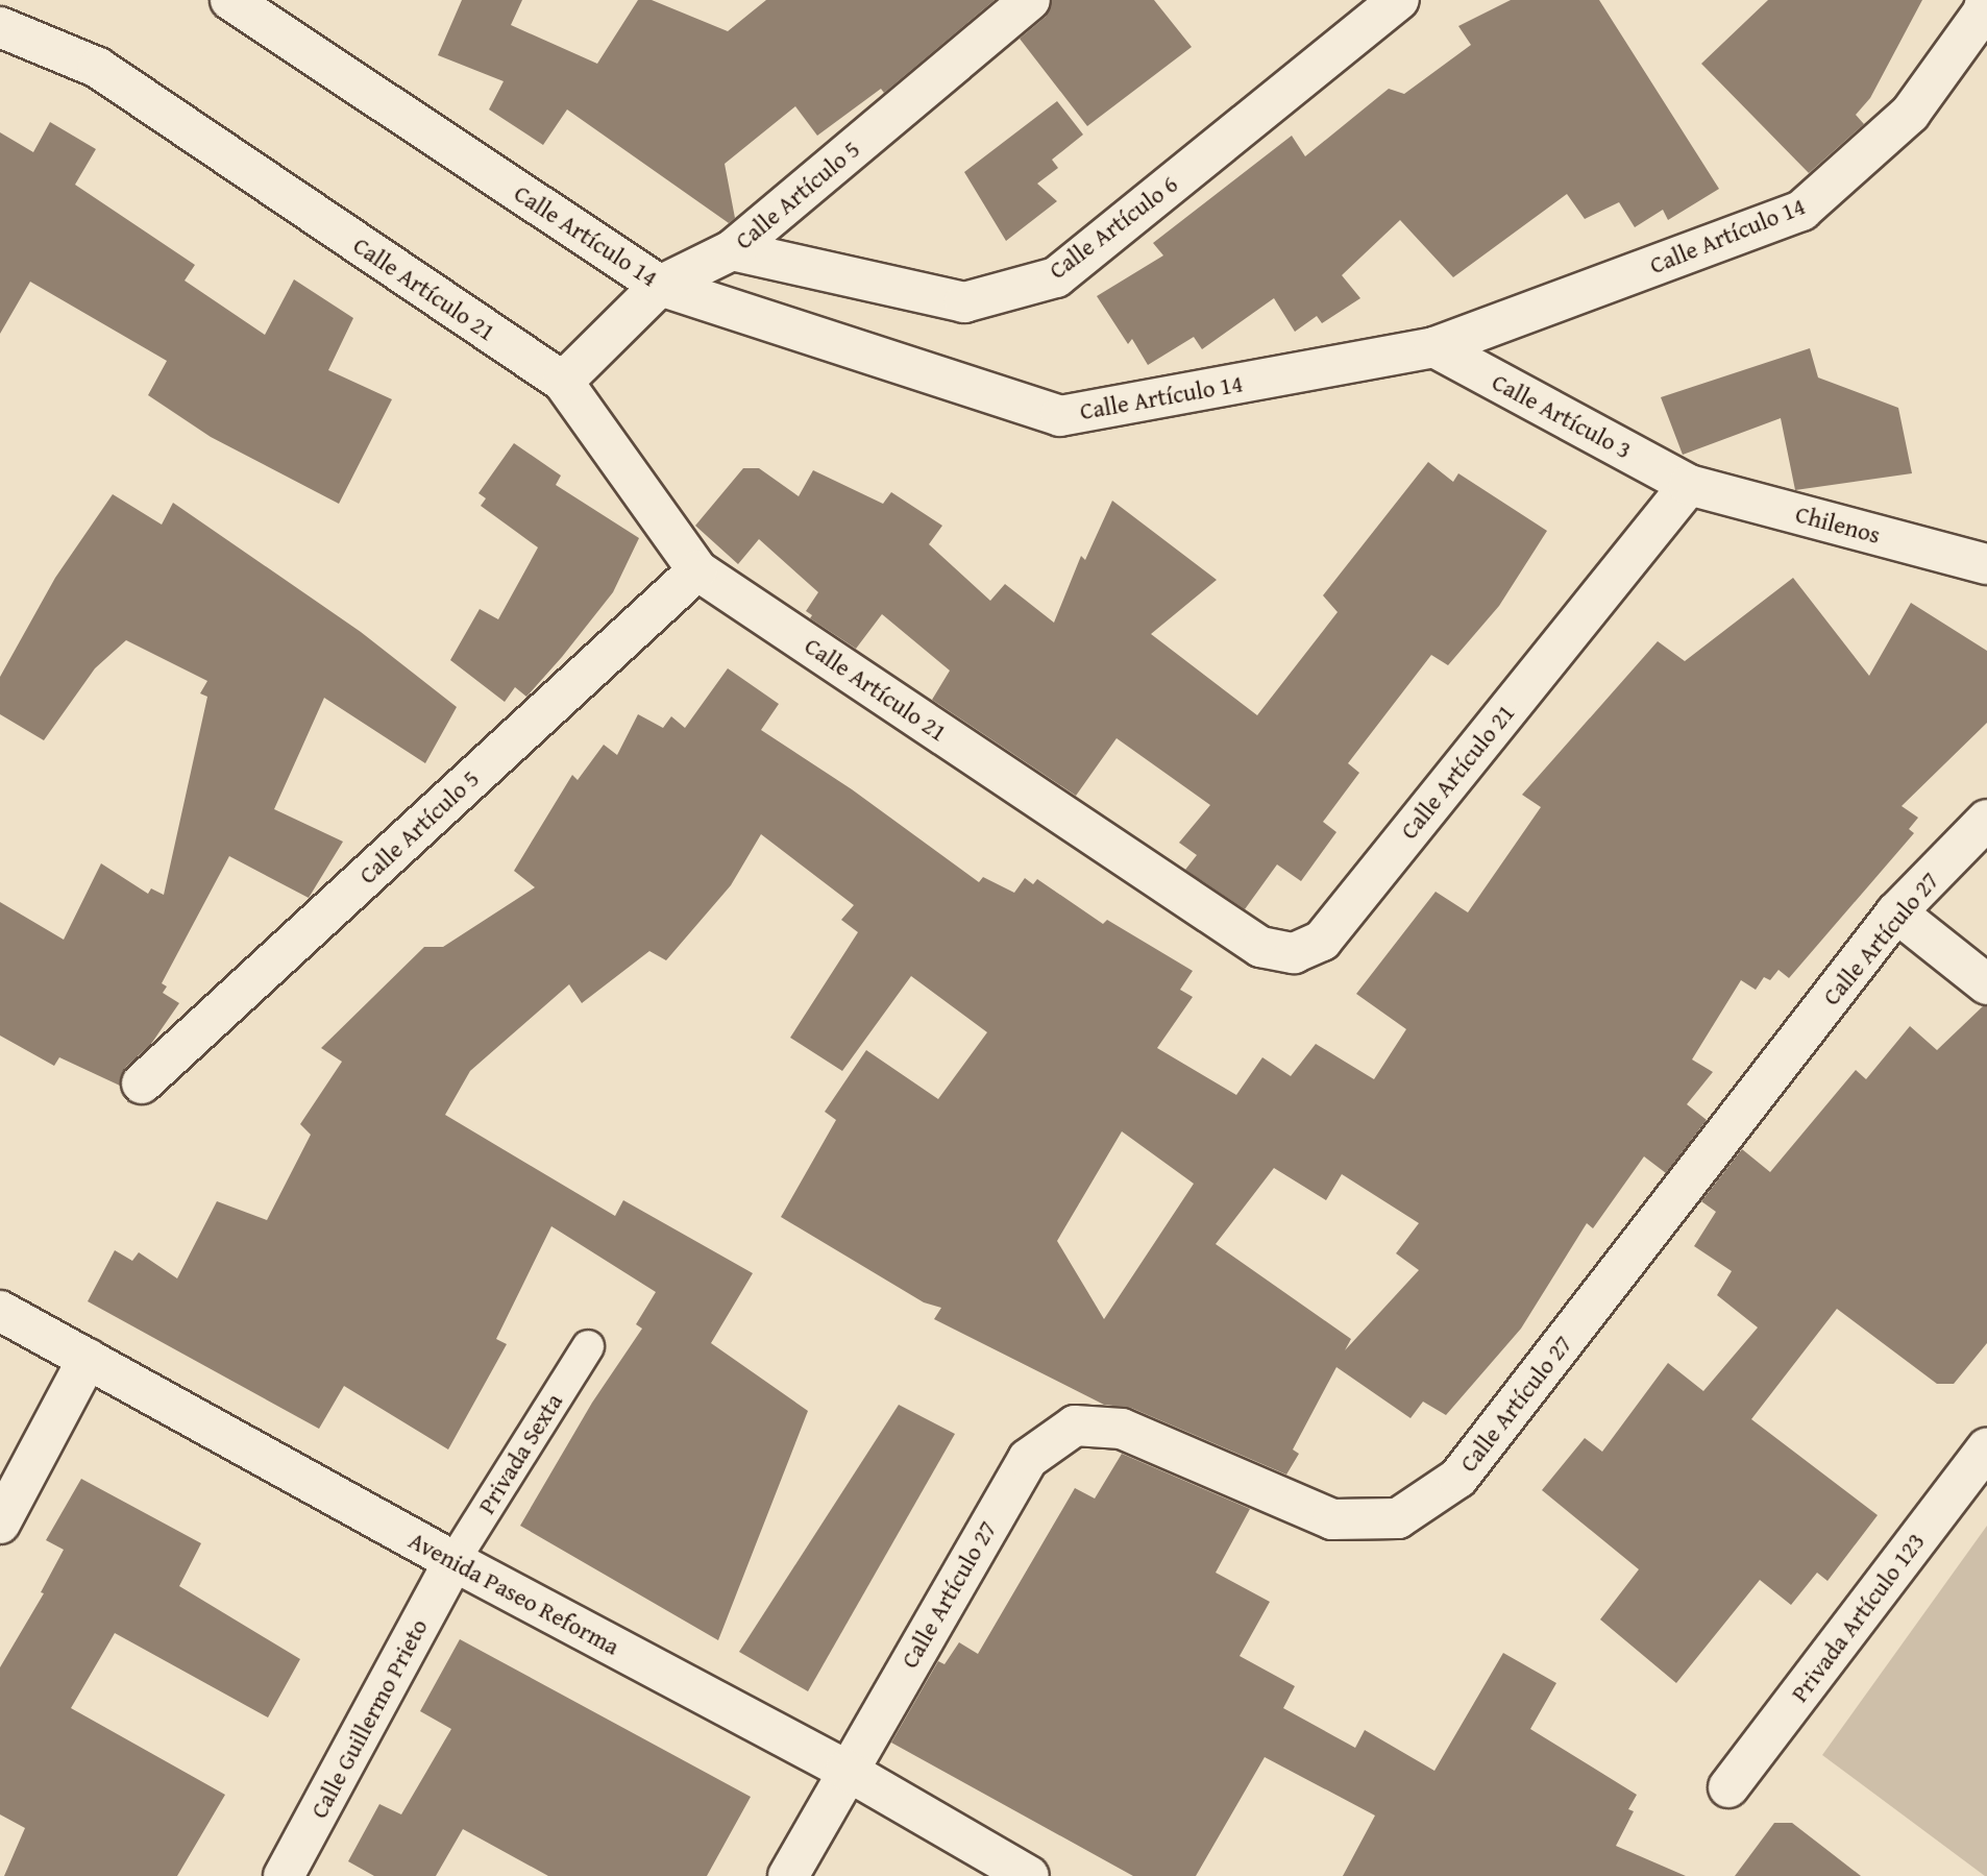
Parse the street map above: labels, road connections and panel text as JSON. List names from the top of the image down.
{
  "streets": {
    "street": [
      "Calle Artículo 5",
      "Calle Artículo 6",
      "Calle Artículo 14",
      "Calle Artículo 21",
      "Calle Artículo 3",
      "Chilenos",
      "Calle Artículo 27",
      "Avenida Paseo Reforma",
      "Privada Artículo 123",
      "Calle Guillermo Prieto"
    ],
    "lane": ["Privada Sexta"]
  },
  "crossings": [
    ["Calle Artículo 5", "Calle Artículo 6"],
    ["Calle Artículo 5", "Calle Artículo 14"],
    ["Calle Artículo 5", "Calle Artículo 21"],
    ["Calle Artículo 14", "Calle Artículo 3"],
    ["Calle Artículo 21", "Calle Artículo 3"],
    ["Calle Artículo 21", "Chilenos"],
    ["Calle Artículo 3", "Chilenos"],
    ["Calle Artículo 27", "Avenida Paseo Reforma"],
    ["Privada Sexta", "Avenida Paseo Reforma"],
    ["Privada Sexta", "Calle Guillermo Prieto"],
    ["Avenida Paseo Reforma", "Calle Guillermo Prieto"]
  ]
}
